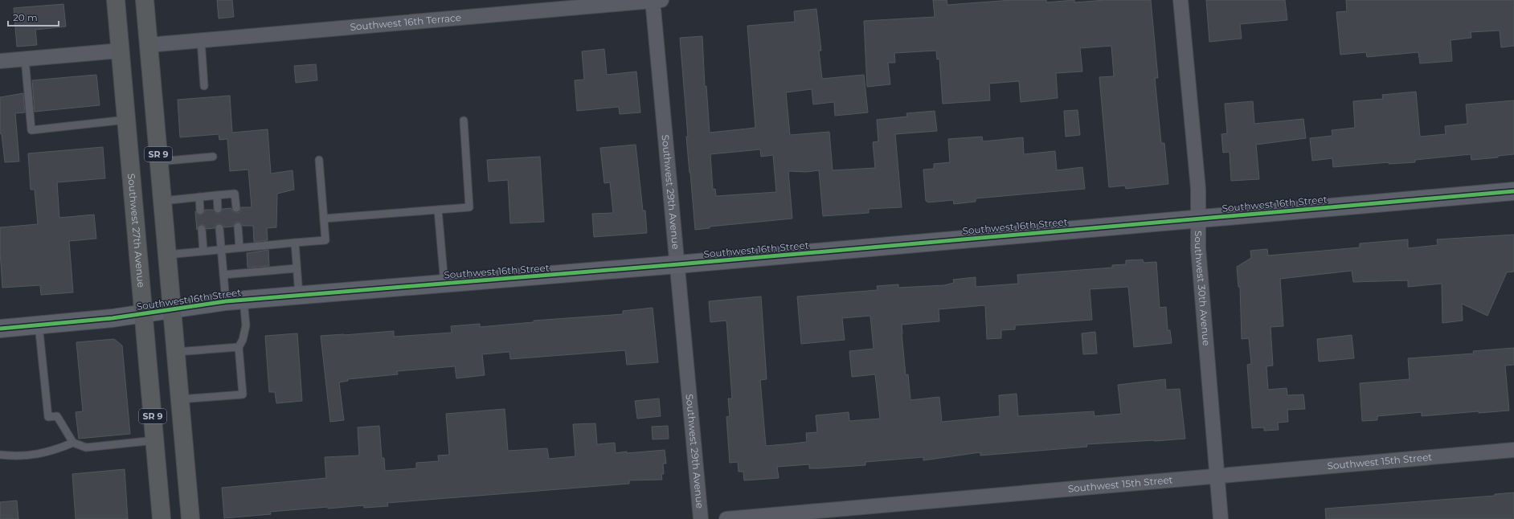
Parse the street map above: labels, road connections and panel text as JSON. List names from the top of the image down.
{
  "streets": {
    "highway": ["SR 9", "Southwest 27th Avenue"],
    "street": [
      "Southwest 16th Terrace",
      "Southwest 29th Avenue",
      "Southwest 16th Street",
      "Southwest 30th Avenue",
      "Southwest 15th Street"
    ]
  },
  "crossings": [
    ["Southwest 16th Terrace", "SR 9"],
    ["Southwest 16th Terrace", "Southwest 29th Avenue"],
    ["SR 9", "Southwest 16th Street"],
    ["Southwest 29th Avenue", "Southwest 16th Street"],
    ["Southwest 16th Street", "Southwest 27th Avenue"],
    ["Southwest 16th Street", "Southwest 30th Avenue"],
    ["Southwest 30th Avenue", "Southwest 15th Street"]
  ],
  "scale_bar": "20 m"
}
